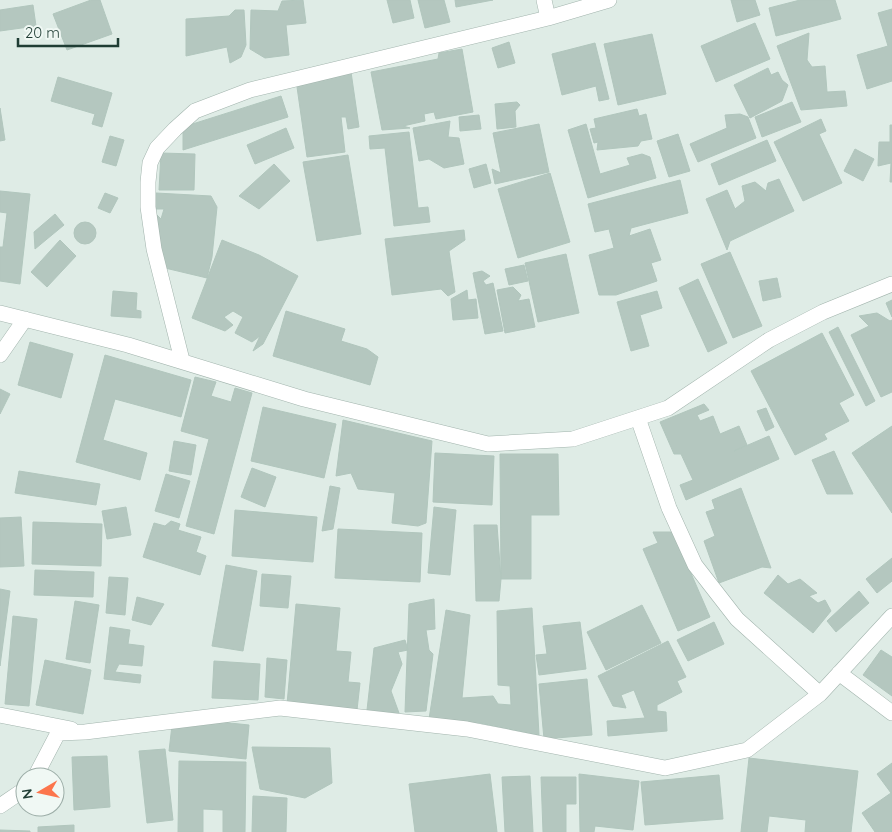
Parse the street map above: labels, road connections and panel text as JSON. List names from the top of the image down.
{
  "scale_bar": "20 m",
  "north": "left"
}
